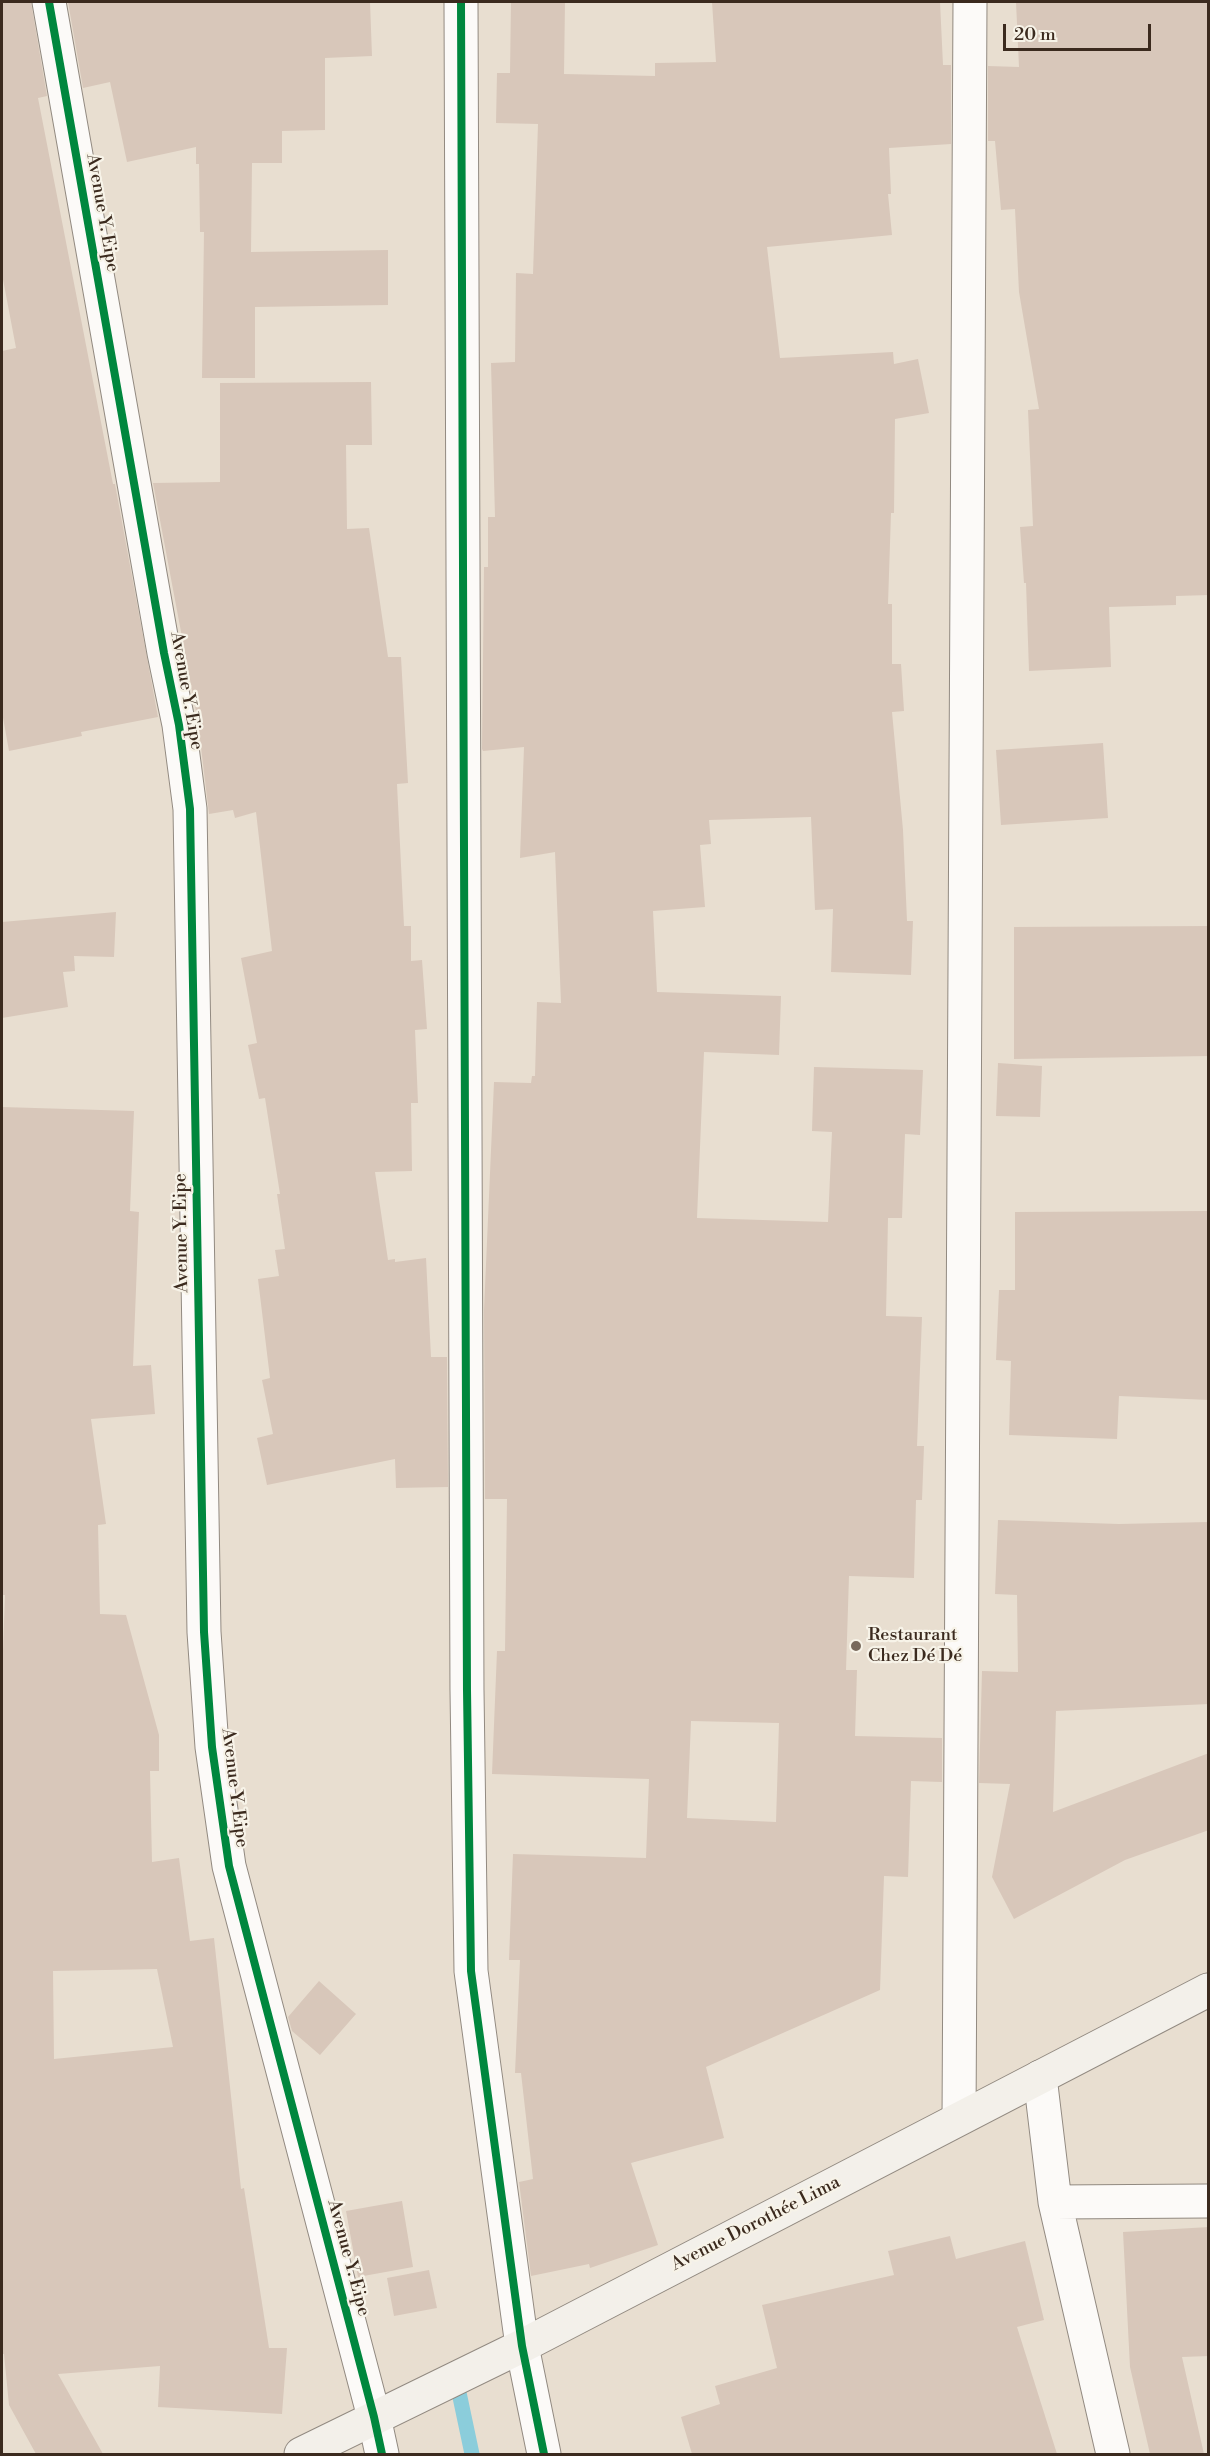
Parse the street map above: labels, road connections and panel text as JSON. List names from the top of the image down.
{
  "streets": {
    "main road": ["Avenue Dorothée Lima"],
    "street": ["Avenue Y. Eipe"]
  },
  "crossings": [
    ["Avenue Y. Eipe", "Avenue Dorothée Lima"]
  ],
  "places": ["Restaurant Chez Dé Dé"],
  "scale_bar": "20 m"
}
